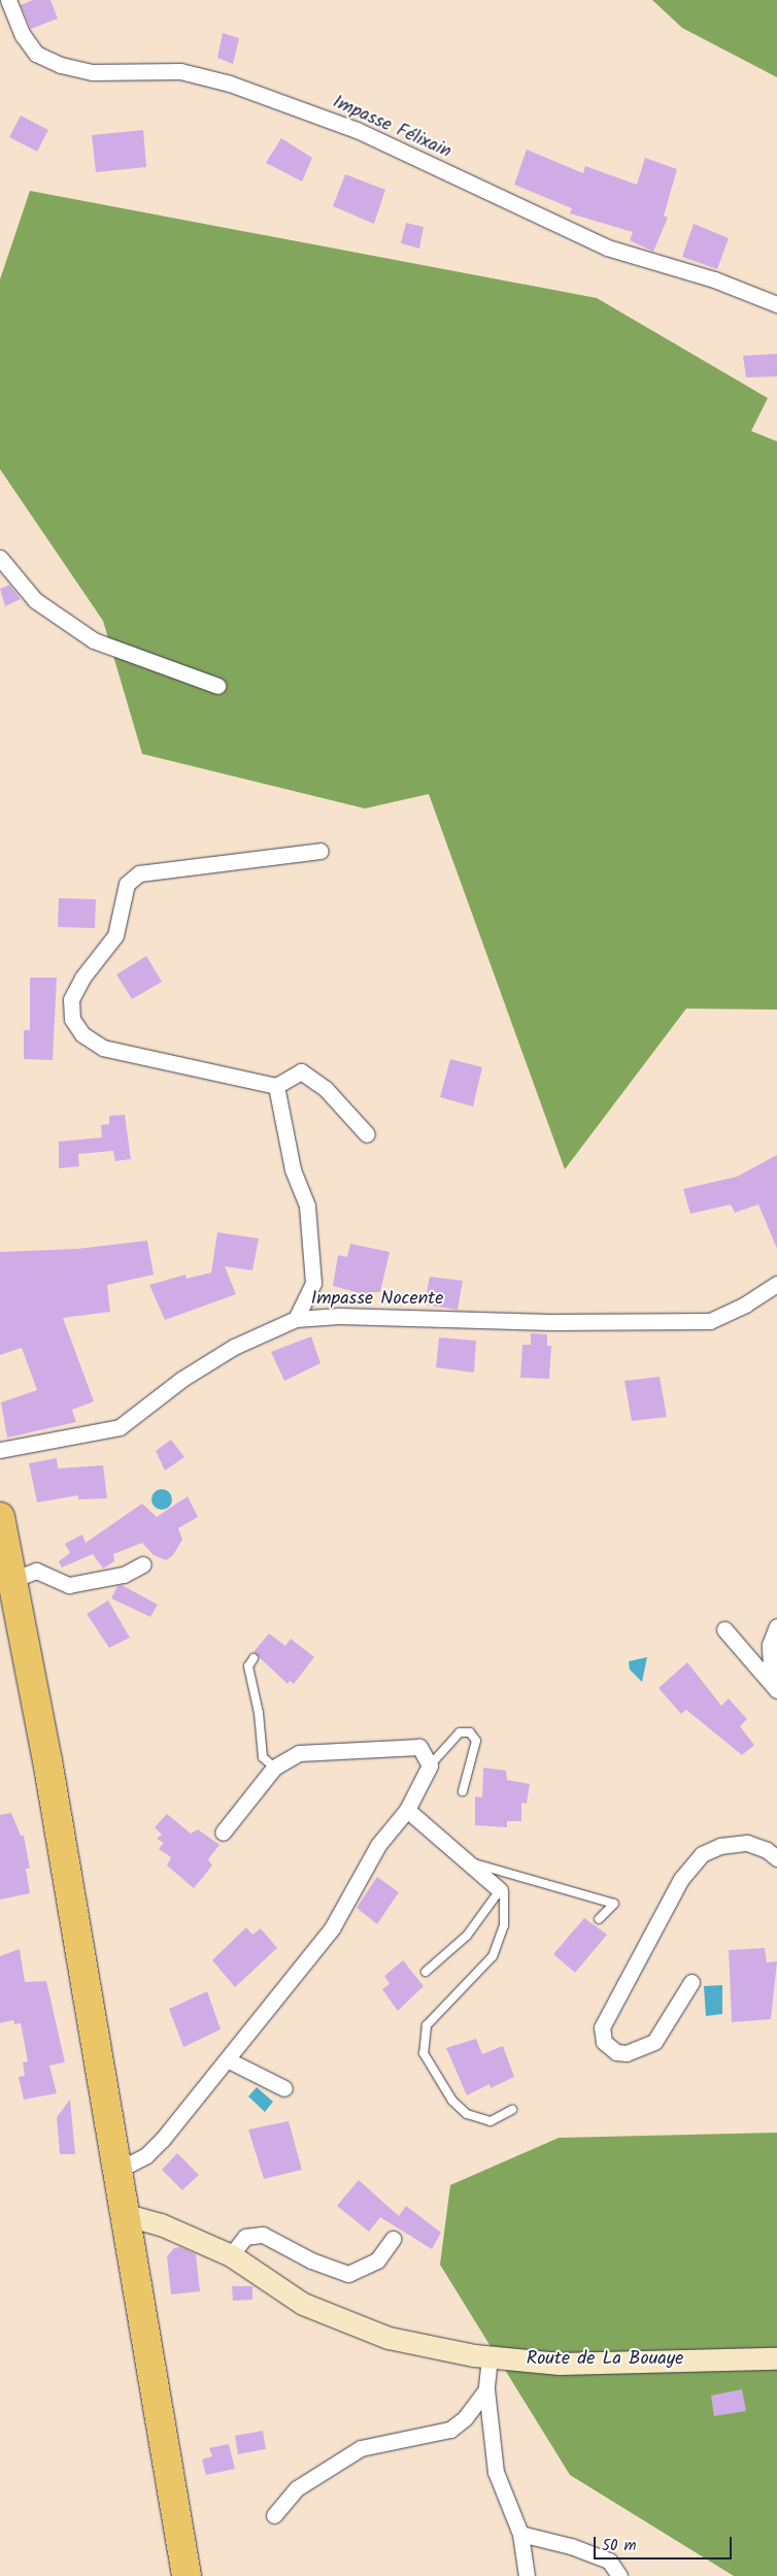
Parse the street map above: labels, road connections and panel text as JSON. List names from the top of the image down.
{
  "streets": {
    "main road": ["Route de La Bouaye"],
    "street": ["Impasse Félixain", "Impasse Nocente"]
  },
  "scale_bar": "50 m"
}
